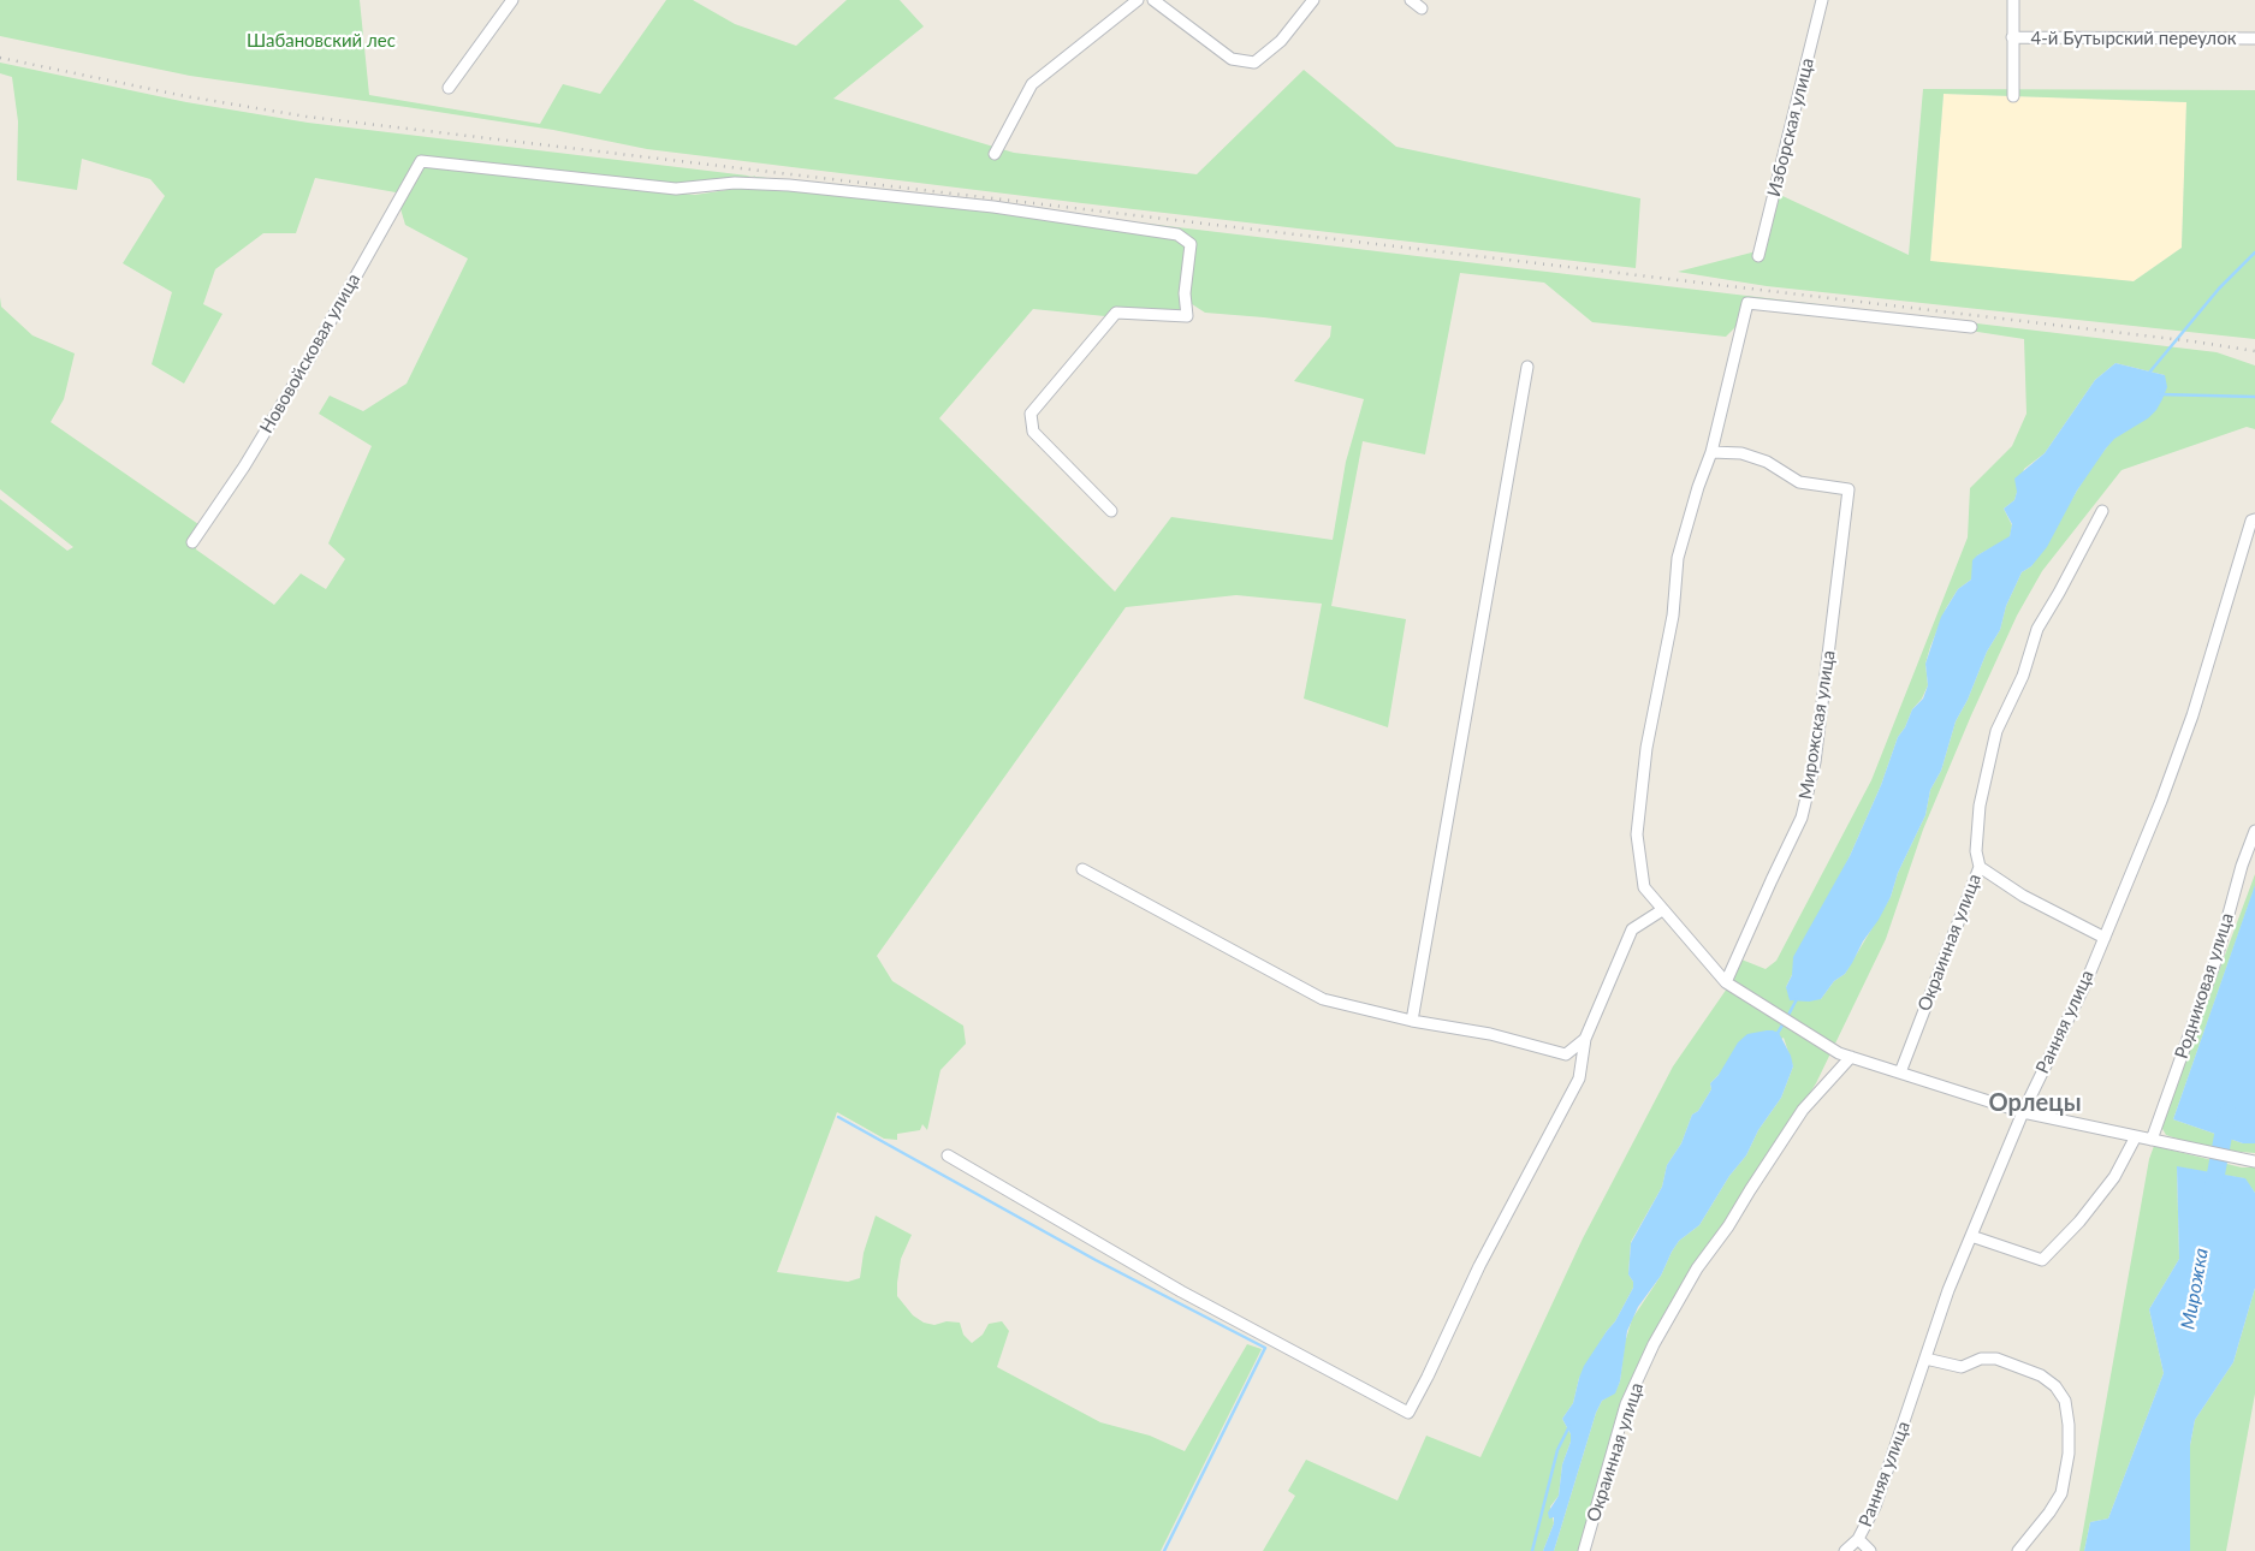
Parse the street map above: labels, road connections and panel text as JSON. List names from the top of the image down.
{
  "streets": {
    "street": [
      "4-й Бутырский переулок",
      "Изборская улица",
      "Нововойсковая улица",
      "Мирожская улица",
      "Окраинная улица",
      "Родниковая улица",
      "Ранняя улица"
    ]
  },
  "districts": ["Орлецы"],
  "water": ["Мирожка"],
  "parks": ["Шабановский лес"]
}
